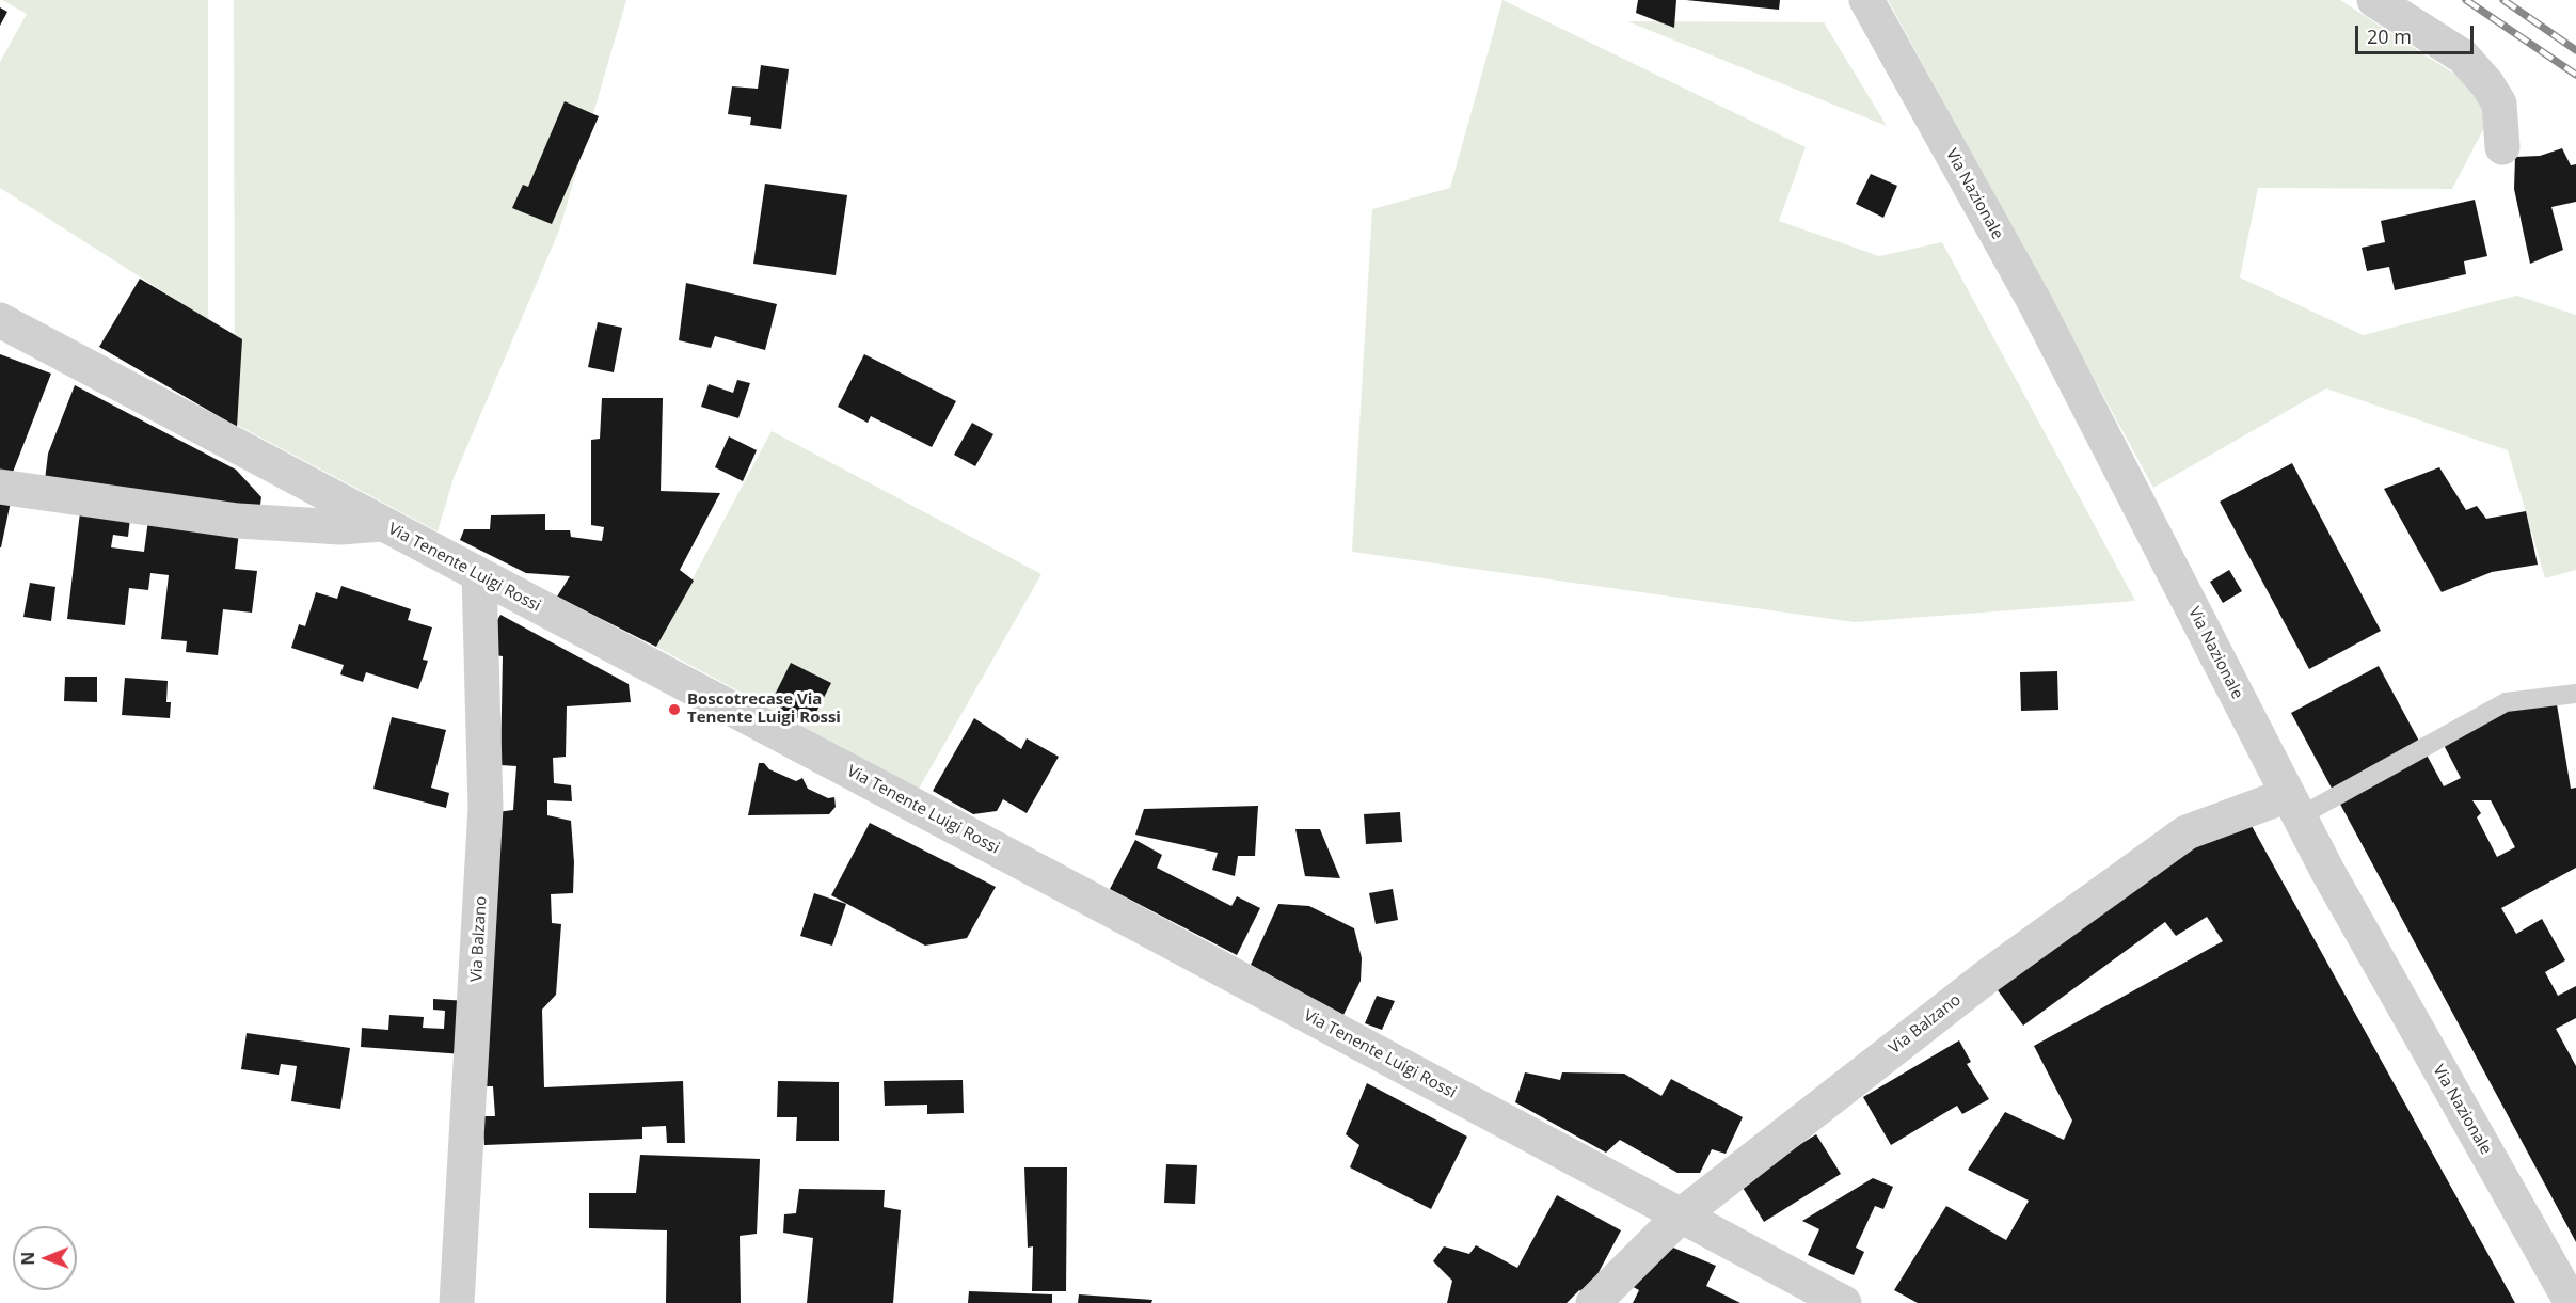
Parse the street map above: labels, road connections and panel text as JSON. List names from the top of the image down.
{
  "streets": {
    "street": ["Via Nazionale", "Via Tenente Luigi Rossi", "Via Balzano"]
  },
  "crossings": [
    ["Via Nazionale", "Via Balzano"],
    ["Via Tenente Luigi Rossi", "Via Balzano"]
  ],
  "places": ["Boscotrecase Via Tenente Luigi Rossi"],
  "scale_bar": "20 m",
  "north": "left"
}
